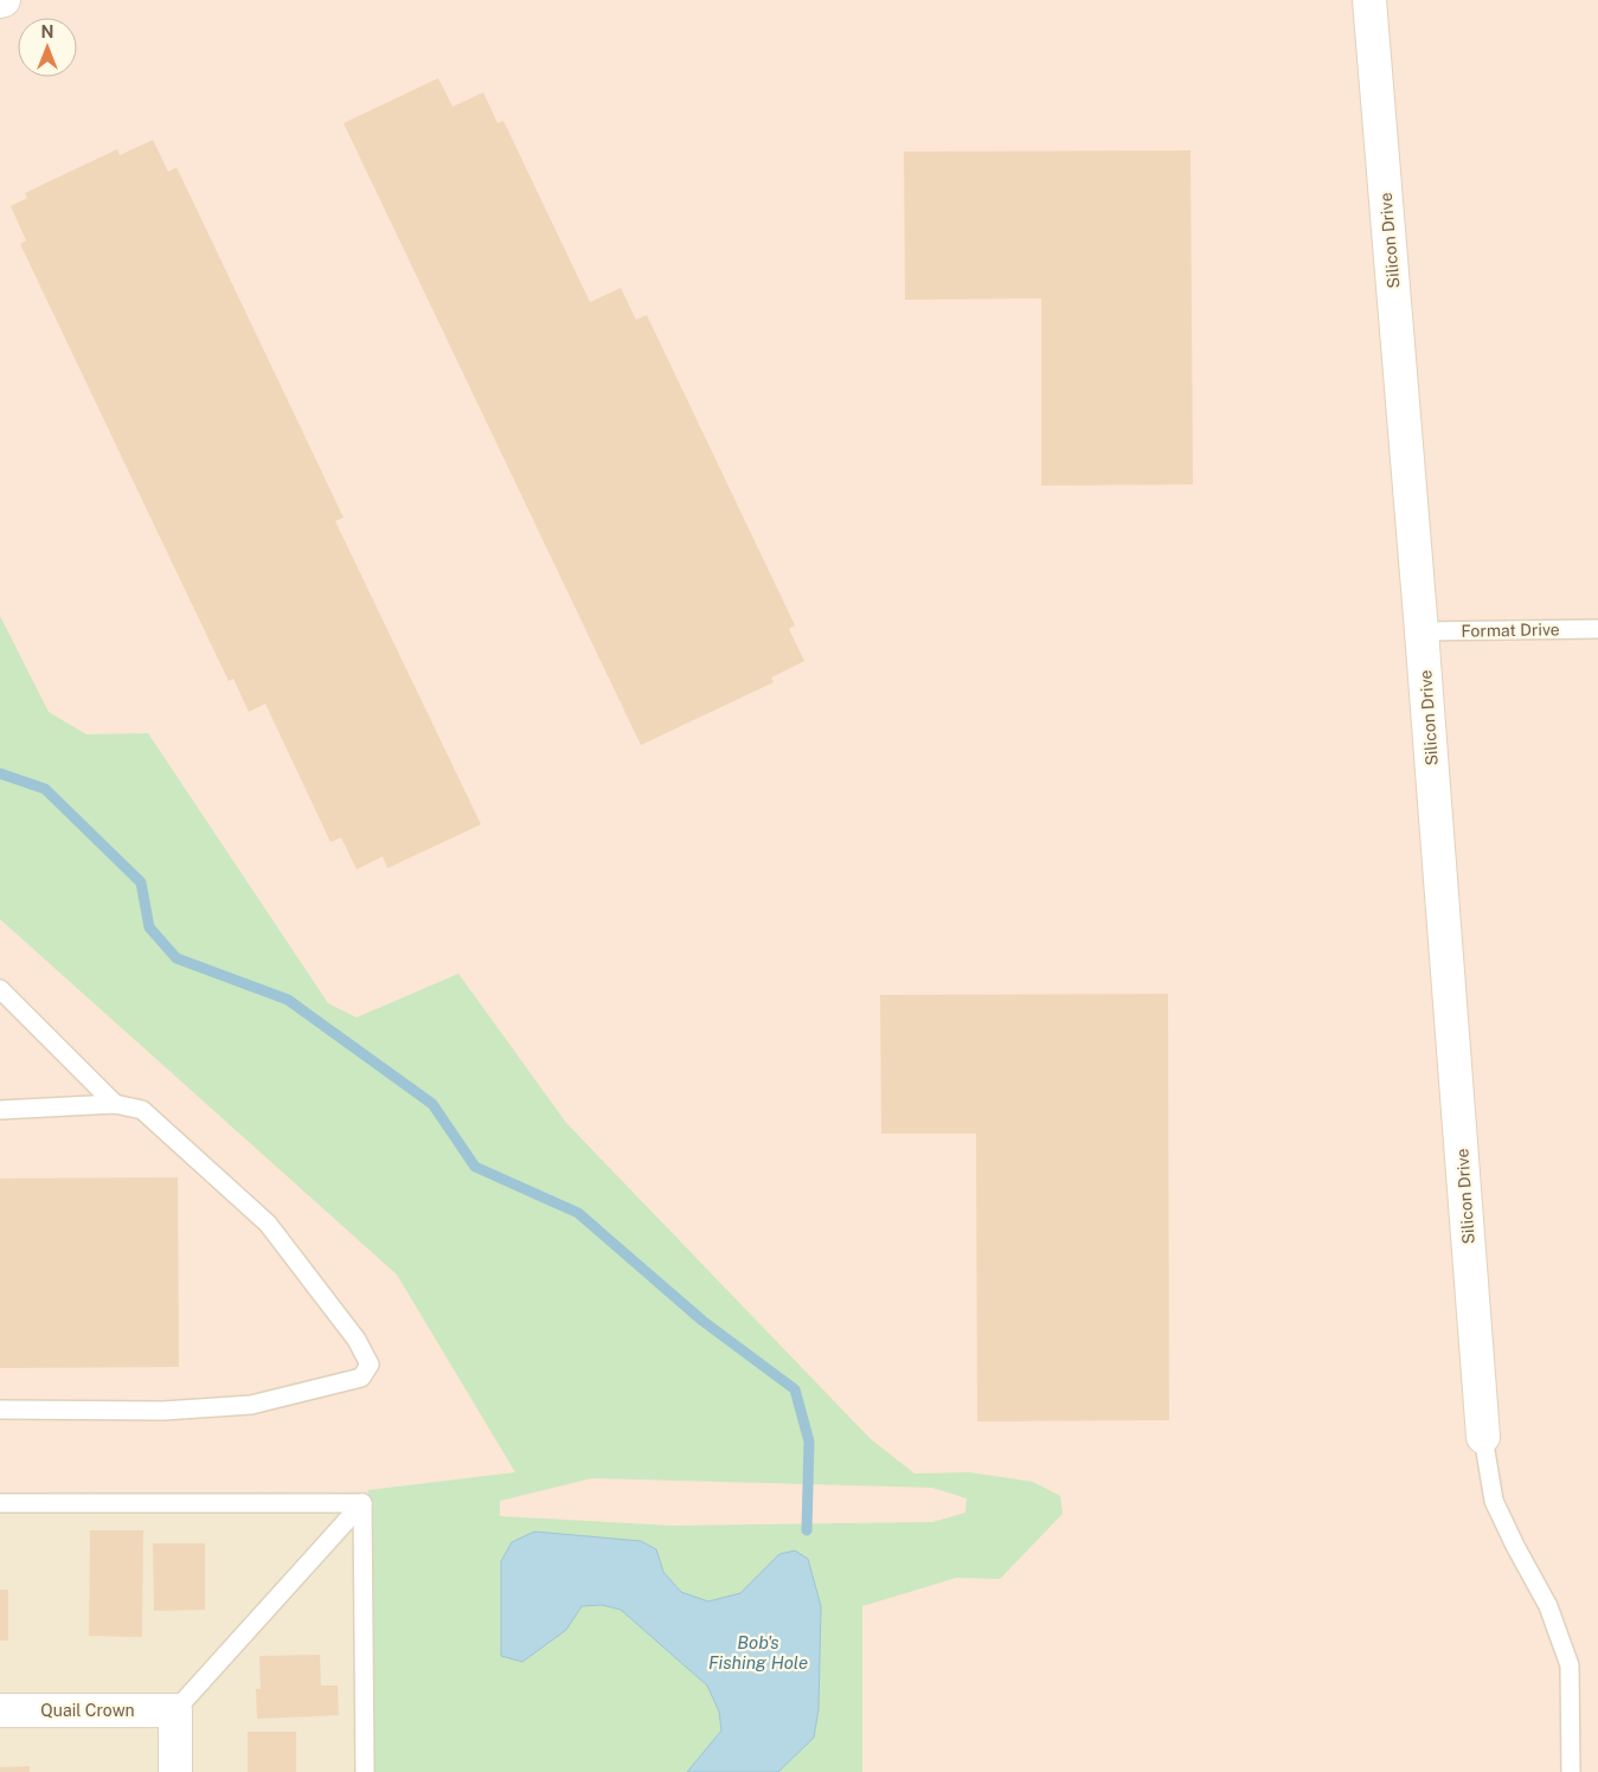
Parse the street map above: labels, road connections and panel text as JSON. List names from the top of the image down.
{
  "streets": {
    "street": ["Silicon Drive", "Quail Crown"],
    "lane": ["Format Drive"]
  },
  "crossings": [
    ["Silicon Drive", "Format Drive"]
  ],
  "water": ["Bob's Fishing Hole"],
  "north": "top"
}
